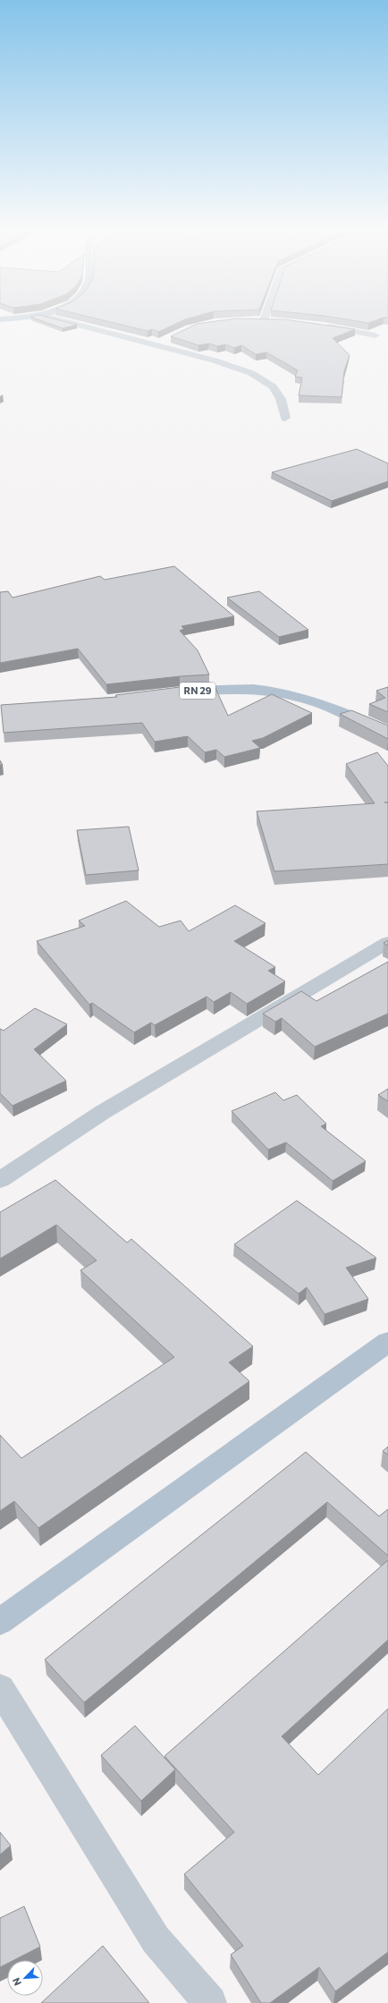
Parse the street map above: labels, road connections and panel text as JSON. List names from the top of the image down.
{
  "streets": {
    "main road": ["RN 29"]
  },
  "north": "bottom left"
}
